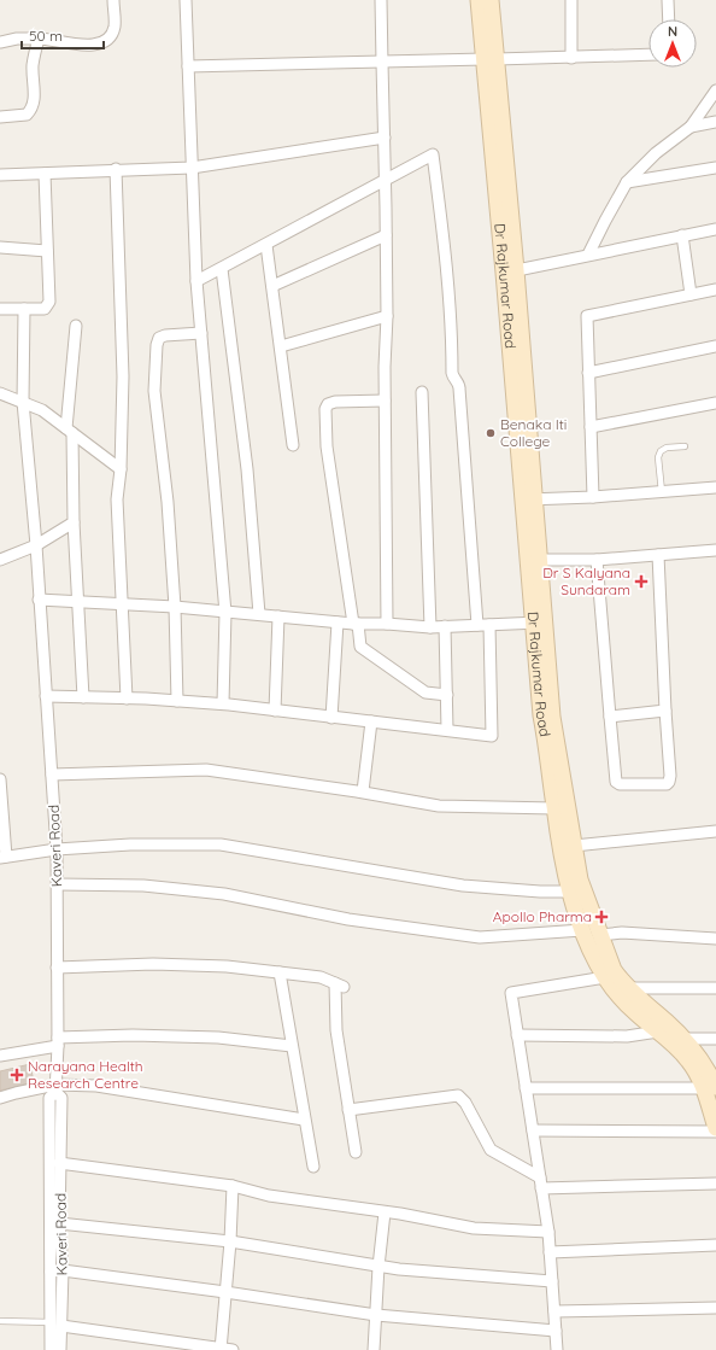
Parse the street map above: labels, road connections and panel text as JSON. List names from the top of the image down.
{
  "streets": {
    "main road": ["Dr Rajkumar Road"],
    "street": ["Kaveri Road"]
  },
  "places": {
    "other": ["Benaka Iti College"],
    "health": ["Dr S Kalyana Sundaram", "Apollo Pharma", "Narayana Health Research Centre"]
  },
  "scale_bar": "50 m",
  "north": "top"
}
